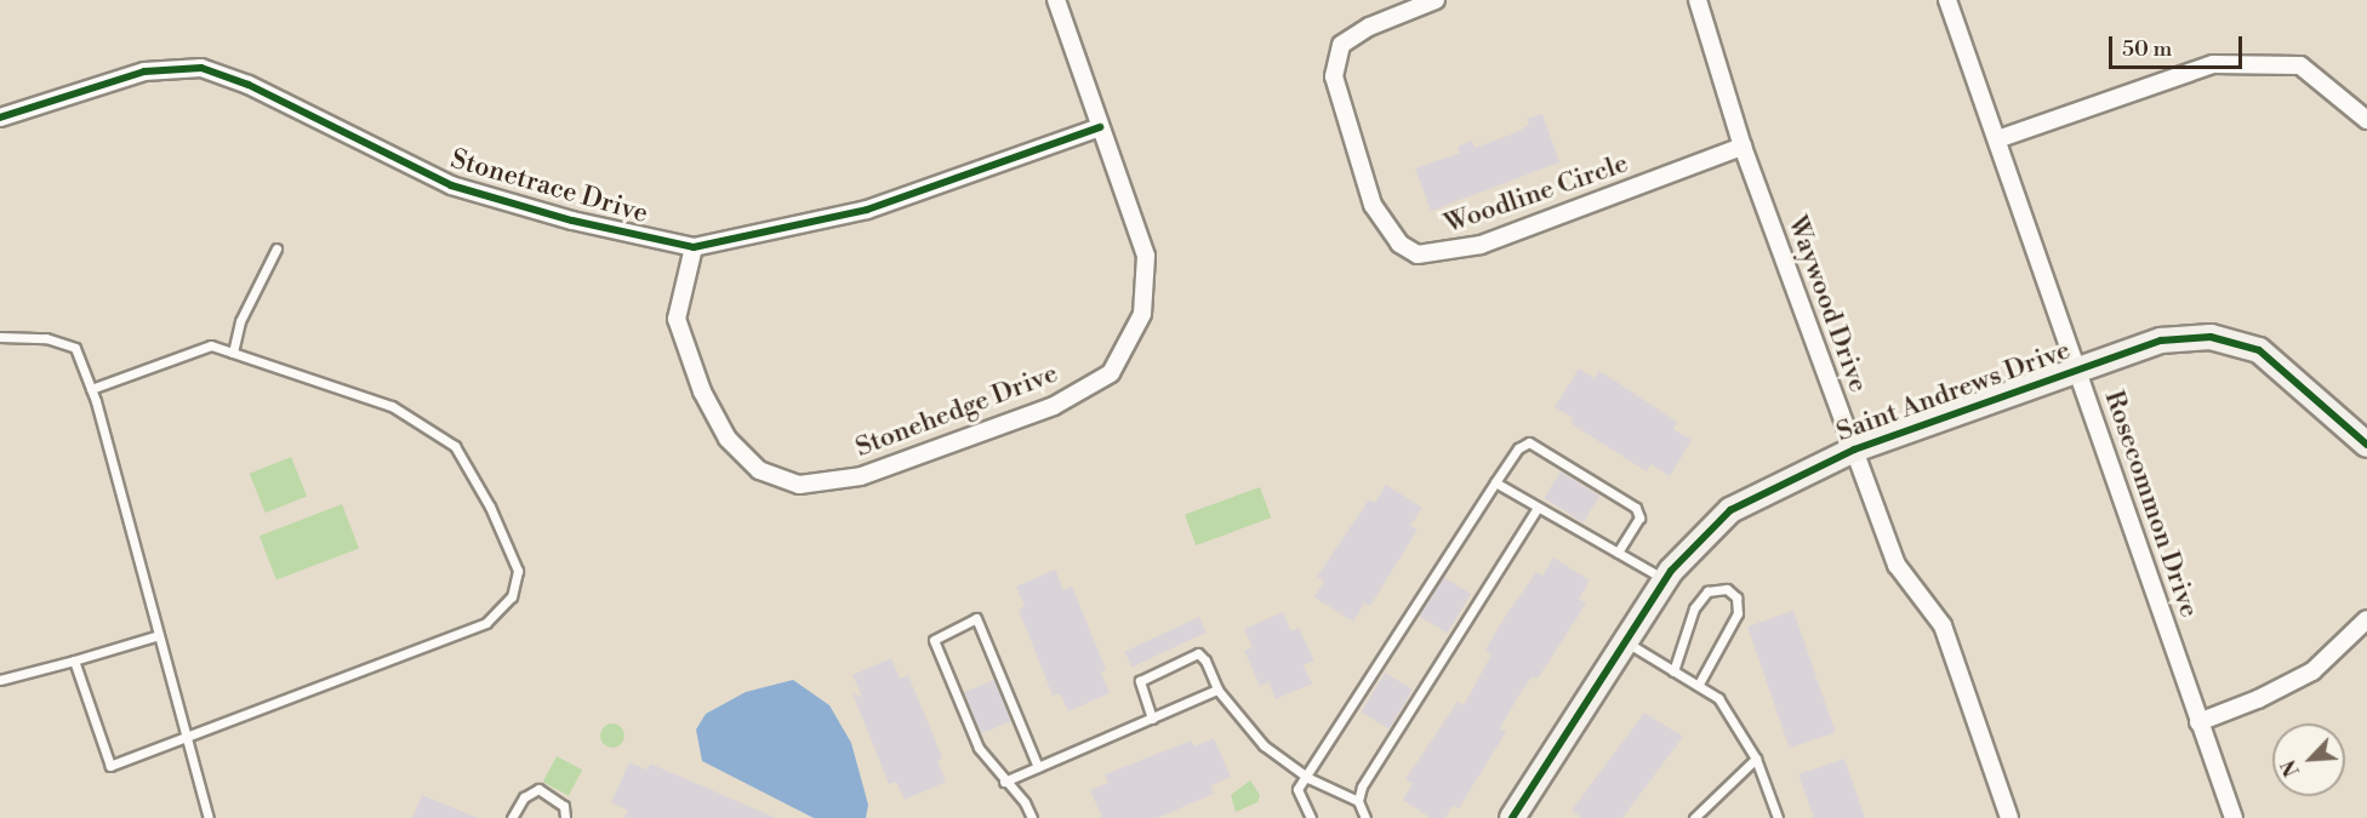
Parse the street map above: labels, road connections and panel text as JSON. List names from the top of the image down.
{
  "streets": {
    "street": [
      "Stonetrace Drive",
      "Woodline Circle",
      "Waywood Drive",
      "Saint Andrews Drive",
      "Stonehedge Drive",
      "Rosecommon Drive"
    ]
  },
  "crossings": [
    ["Stonetrace Drive", "Stonehedge Drive"],
    ["Woodline Circle", "Waywood Drive"],
    ["Waywood Drive", "Saint Andrews Drive"],
    ["Saint Andrews Drive", "Rosecommon Drive"]
  ],
  "scale_bar": "50 m",
  "north": "bottom left"
}
